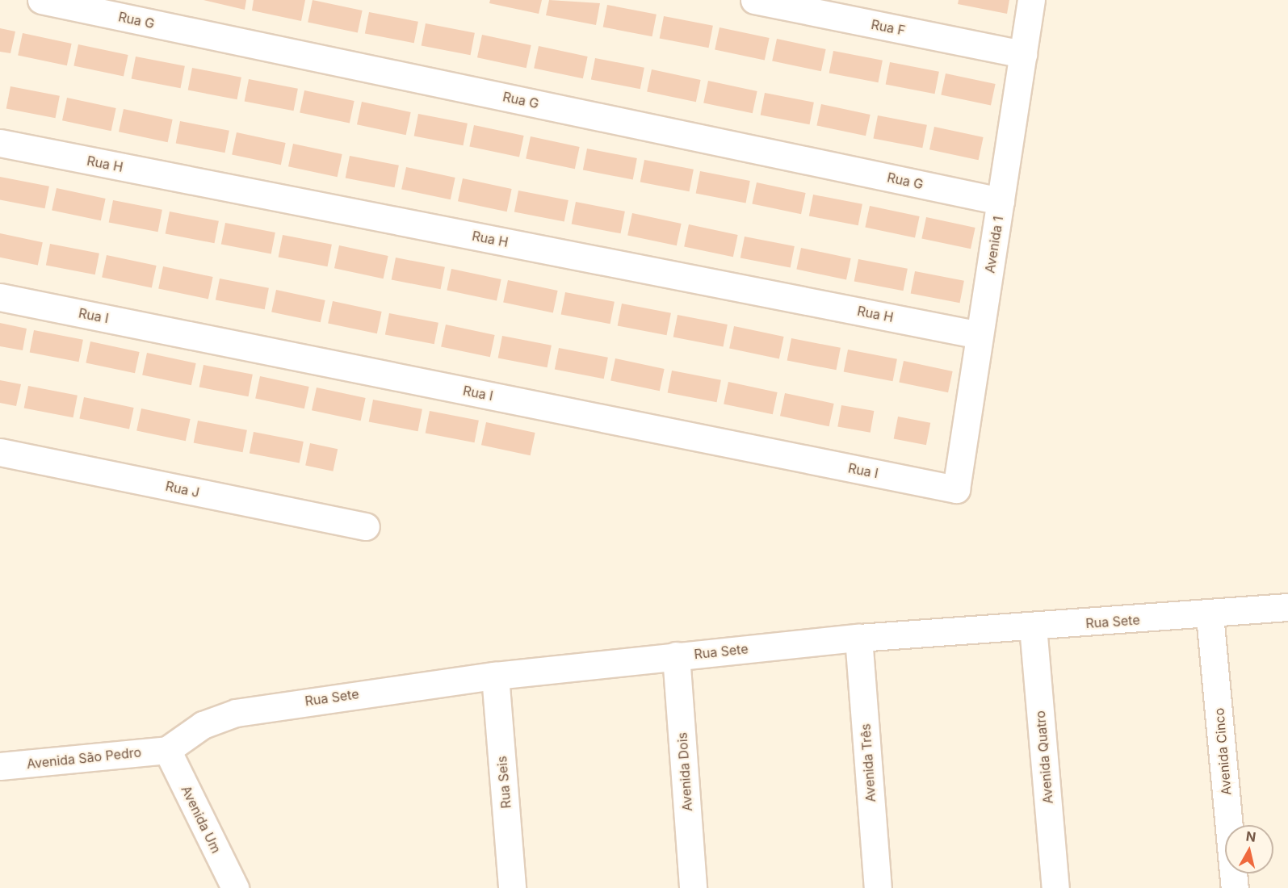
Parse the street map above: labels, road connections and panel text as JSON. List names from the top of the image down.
{
  "streets": {
    "street": [
      "Rua G",
      "Rua F",
      "Rua H",
      "Avenida 1",
      "Rua I",
      "Rua J",
      "Rua Sete",
      "Avenida Cinco",
      "Avenida Quatro",
      "Avenida São Pedro",
      "Avenida Três",
      "Avenida Dois",
      "Rua Seis",
      "Avenida Um"
    ]
  },
  "crossings": [
    ["Rua G", "Avenida 1"],
    ["Rua F", "Avenida 1"],
    ["Rua H", "Avenida 1"],
    ["Avenida 1", "Rua I"],
    ["Rua Sete", "Avenida Cinco"],
    ["Rua Sete", "Avenida Quatro"],
    ["Rua Sete", "Avenida São Pedro"],
    ["Rua Sete", "Avenida Três"],
    ["Rua Sete", "Avenida Dois"],
    ["Rua Sete", "Rua Seis"],
    ["Rua Sete", "Avenida Um"],
    ["Avenida São Pedro", "Avenida Um"]
  ],
  "north": "top"
}
